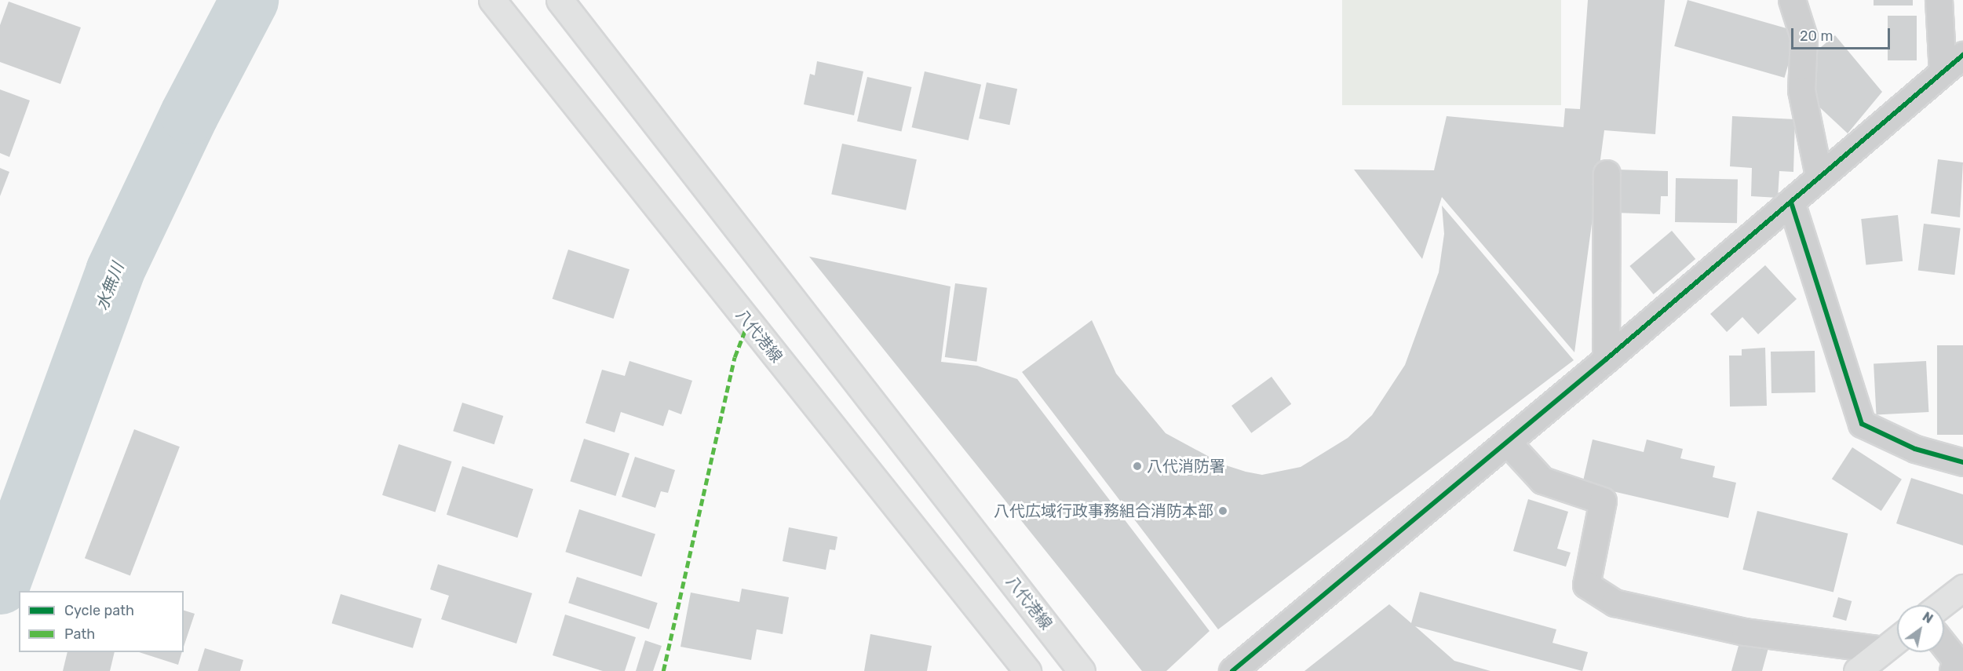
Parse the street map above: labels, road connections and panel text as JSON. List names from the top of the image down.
{
  "streets": {
    "main road": ["八代港線"]
  },
  "water": ["水無川"],
  "places": ["八代消防署", "八代広域行政事務組合消防本部"],
  "legend": ["Cycle path", "Path"],
  "scale_bar": "20 m",
  "north": "top right"
}
